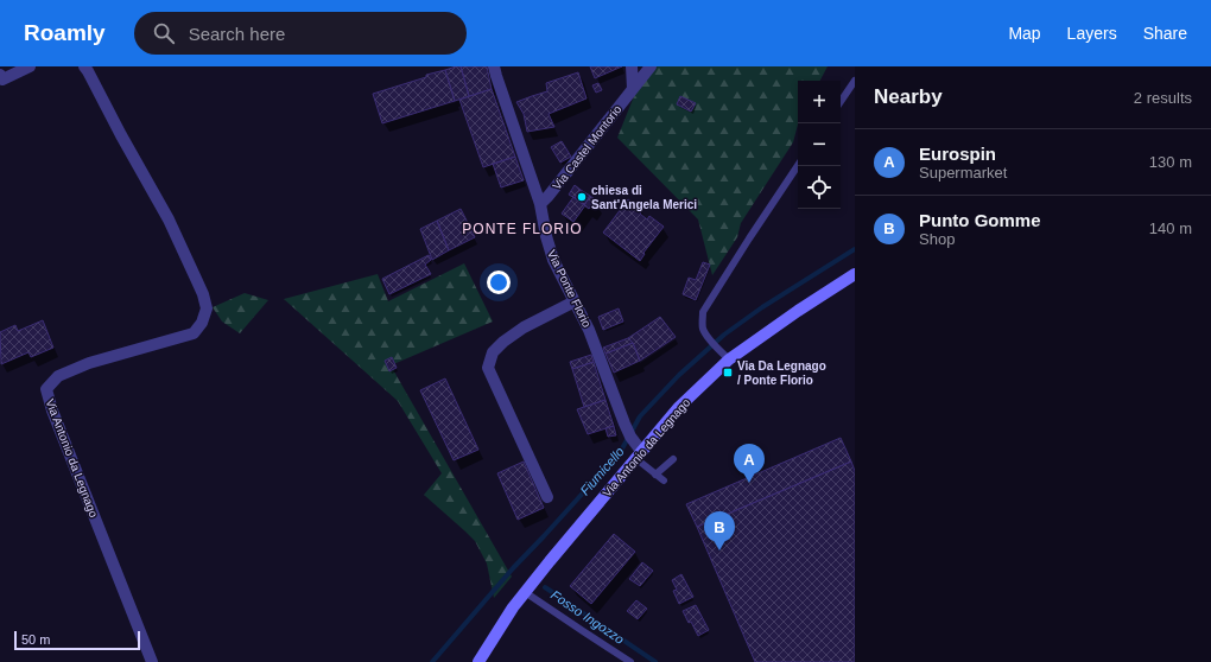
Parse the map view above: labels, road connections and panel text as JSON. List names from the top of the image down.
{
  "streets": {
    "street": ["Via Castel Montorio", "Via Ponte Florio", "Via Antonio da Legnago"]
  },
  "crossings": [
    ["Via Castel Montorio", "Via Ponte Florio"],
    ["Via Ponte Florio", "Via Antonio da Legnago"]
  ],
  "districts": ["PONTE FLORIO"],
  "water": ["Fiumicello", "Fosso Ingozzo"],
  "places": {
    "other": ["chiesa di Sant'Angela Merici"],
    "transit": ["Via Da Legnago / Ponte Florio"]
  },
  "scale_bar": "50 m",
  "page": {
    "header": "Roamly",
    "search": "Search here",
    "nav": ["Map", "Layers", "Share"],
    "heading": ["Nearby", "2 results"],
    "map_buttons": ["+", "−"],
    "list": [
      {
        "mark": "A",
        "name": "Eurospin",
        "note": "Supermarket",
        "value": "130 m"
      },
      {
        "mark": "B",
        "name": "Punto Gomme",
        "note": "Shop",
        "value": "140 m"
      }
    ],
    "pins": ["A", "B"],
    "scale": "50 m"
  }
}
